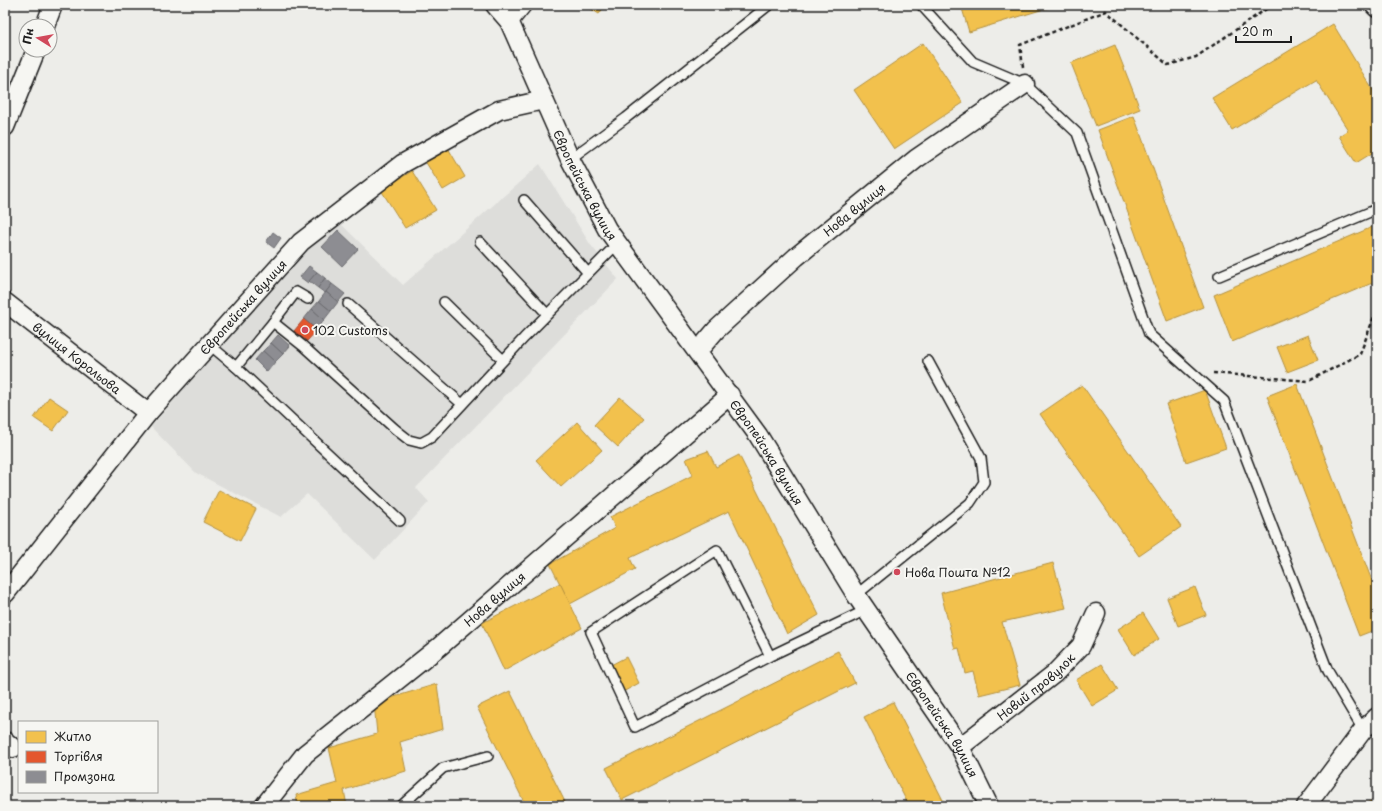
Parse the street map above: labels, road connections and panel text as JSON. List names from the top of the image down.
{
  "streets": {
    "street": [
      "Європейська вулиця",
      "Нова вулиця",
      "вулиця Корольова",
      "Новий провулок"
    ]
  },
  "crossings": [
    ["Європейська вулиця", "Нова вулиця"],
    ["Європейська вулиця", "вулиця Корольова"],
    ["Європейська вулиця", "Новий провулок"]
  ],
  "places": ["102 Customs", "Нова Пошта №12"],
  "legend": ["Житло", "Торгівля", "Промзона"],
  "scale_bar": "20 m",
  "north": "left"
}
